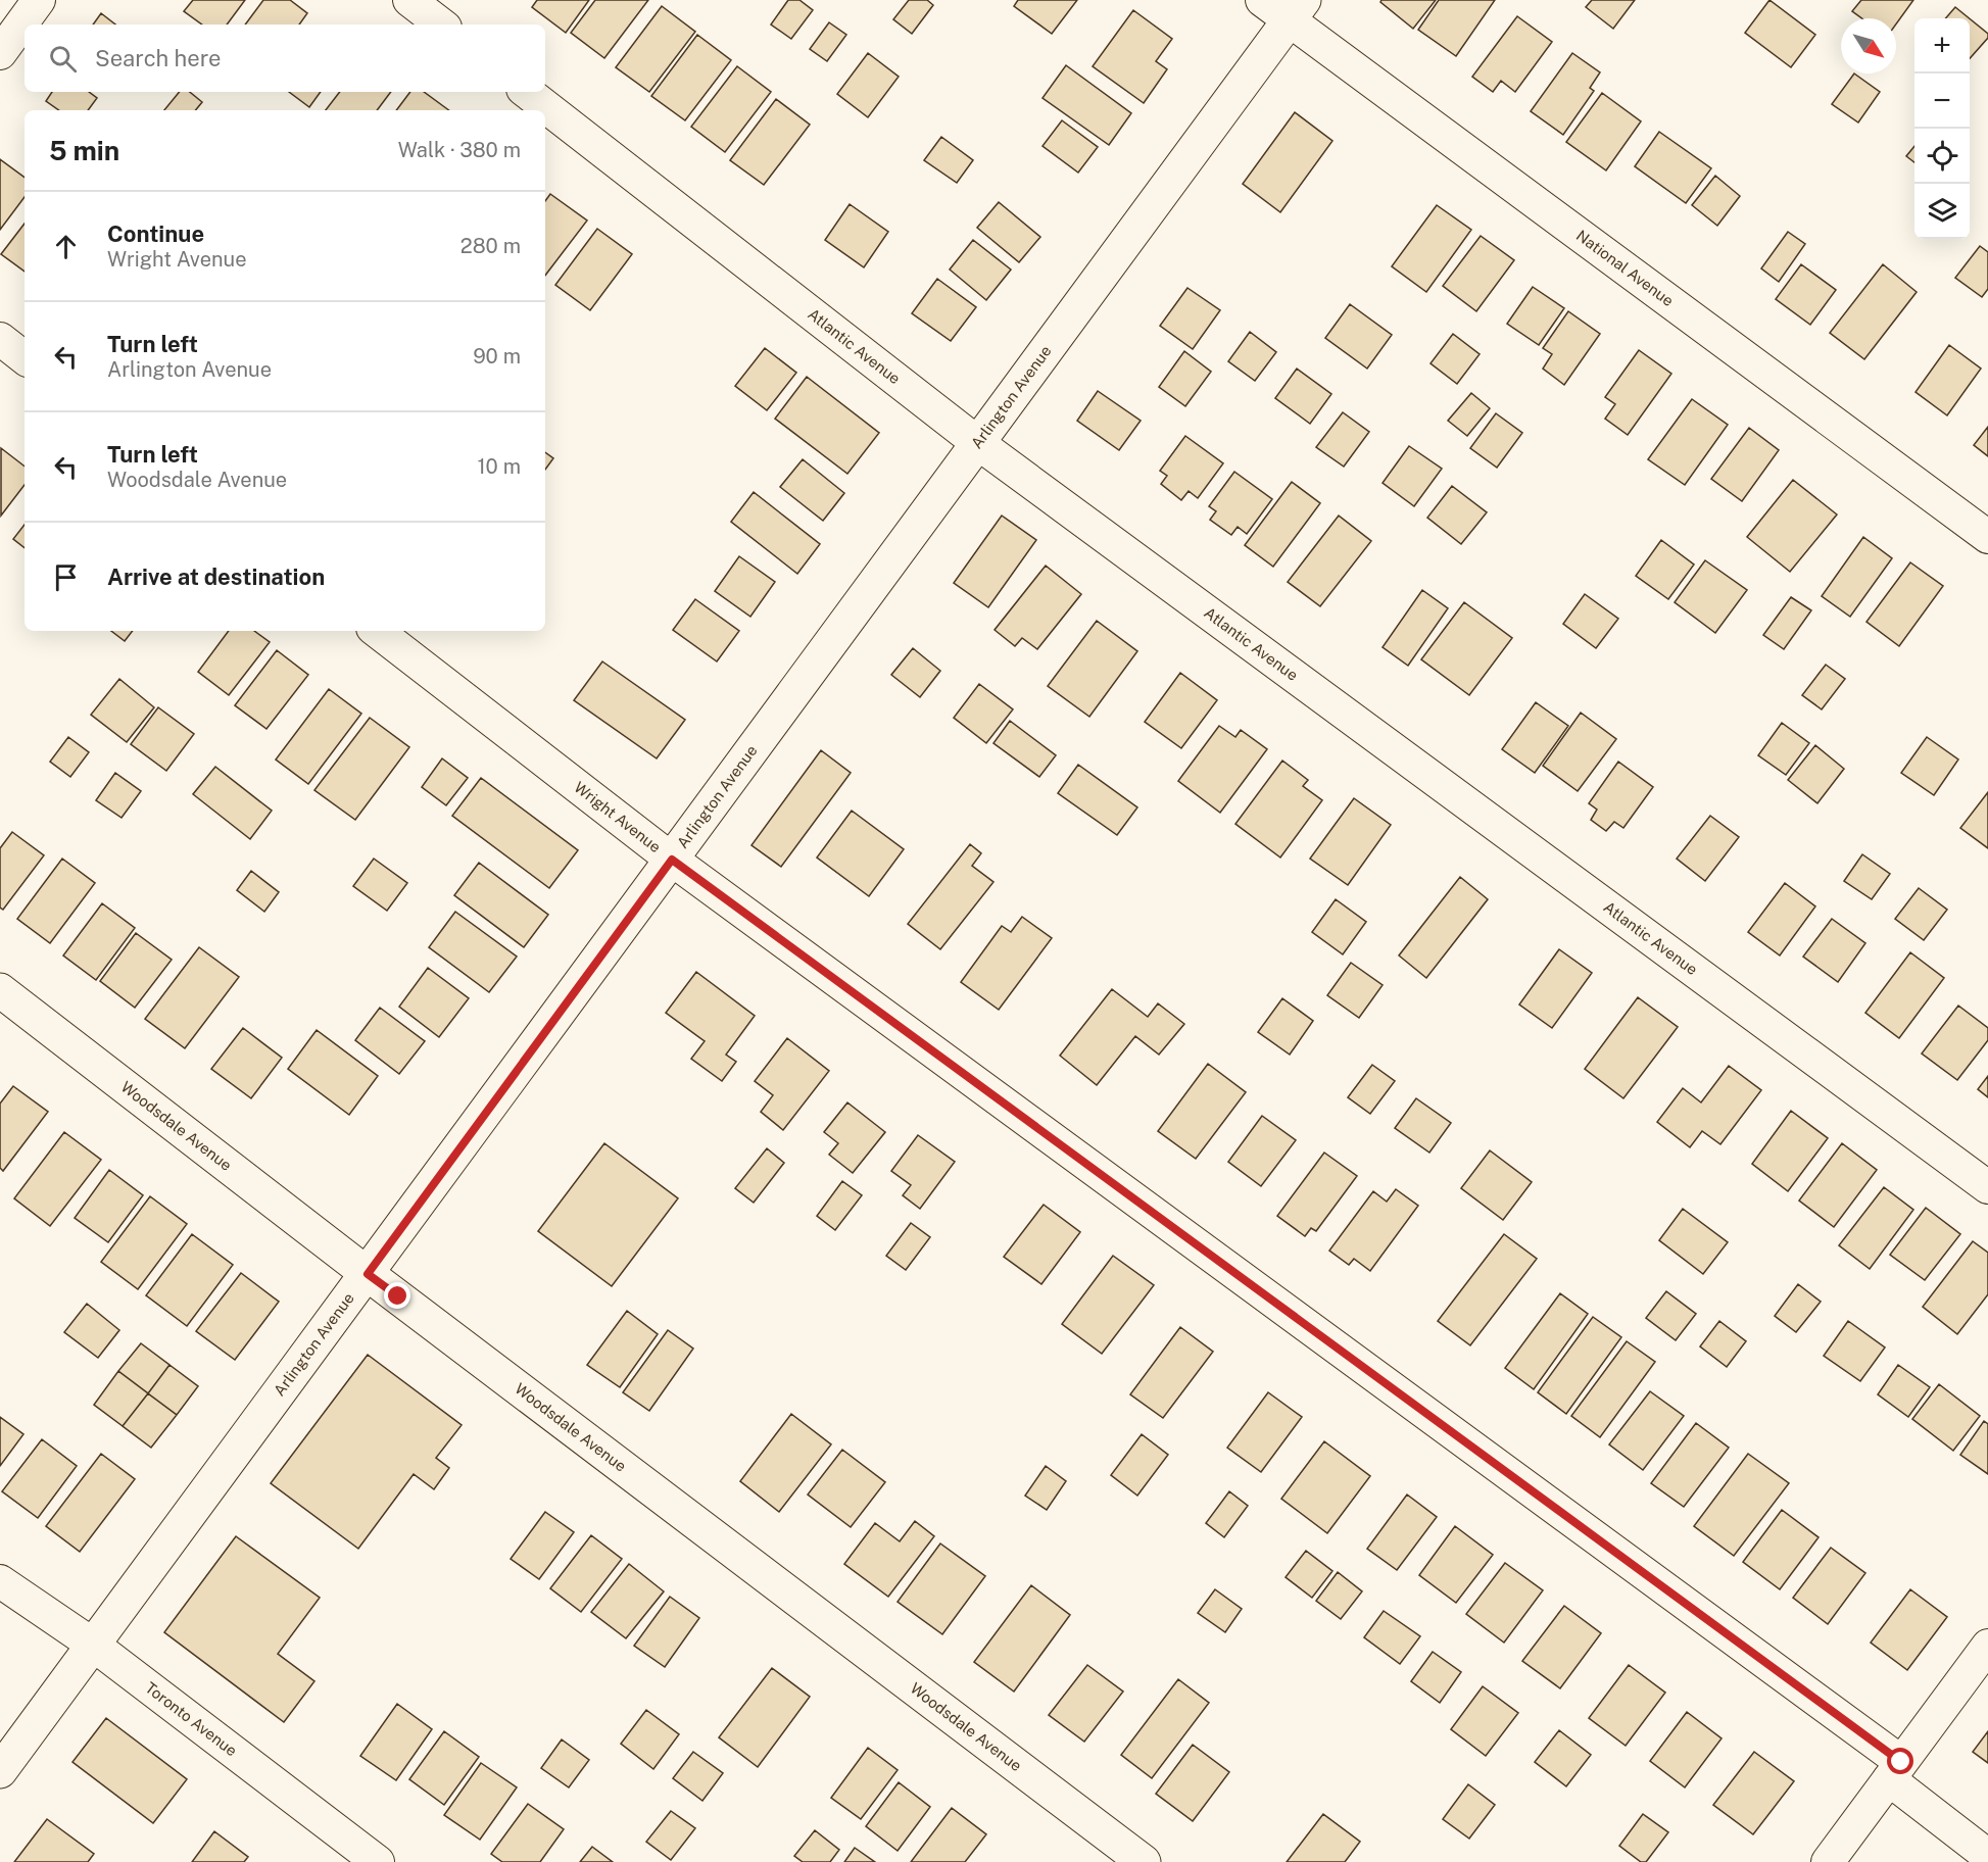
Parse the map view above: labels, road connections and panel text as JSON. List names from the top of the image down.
{
  "streets": {
    "street": [
      "National Avenue",
      "Atlantic Avenue",
      "Arlington Avenue",
      "Wright Avenue",
      "Woodsdale Avenue",
      "Toronto Avenue"
    ]
  },
  "crossings": [
    ["National Avenue", "Arlington Avenue"],
    ["Atlantic Avenue", "Arlington Avenue"],
    ["Arlington Avenue", "Wright Avenue"],
    ["Arlington Avenue", "Woodsdale Avenue"],
    ["Arlington Avenue", "Toronto Avenue"]
  ],
  "north": "bottom right",
  "page": {
    "map_buttons": ["+", "−"],
    "search": "Search here",
    "heading": ["5 min", "Walk · 380 m"],
    "list": [
      ["Continue", "Wright Avenue", "280 m"],
      ["Turn left", "Arlington Avenue", "90 m"],
      ["Turn left", "Woodsdale Avenue", "10 m"],
      "Arrive at destination"
    ]
  }
}
